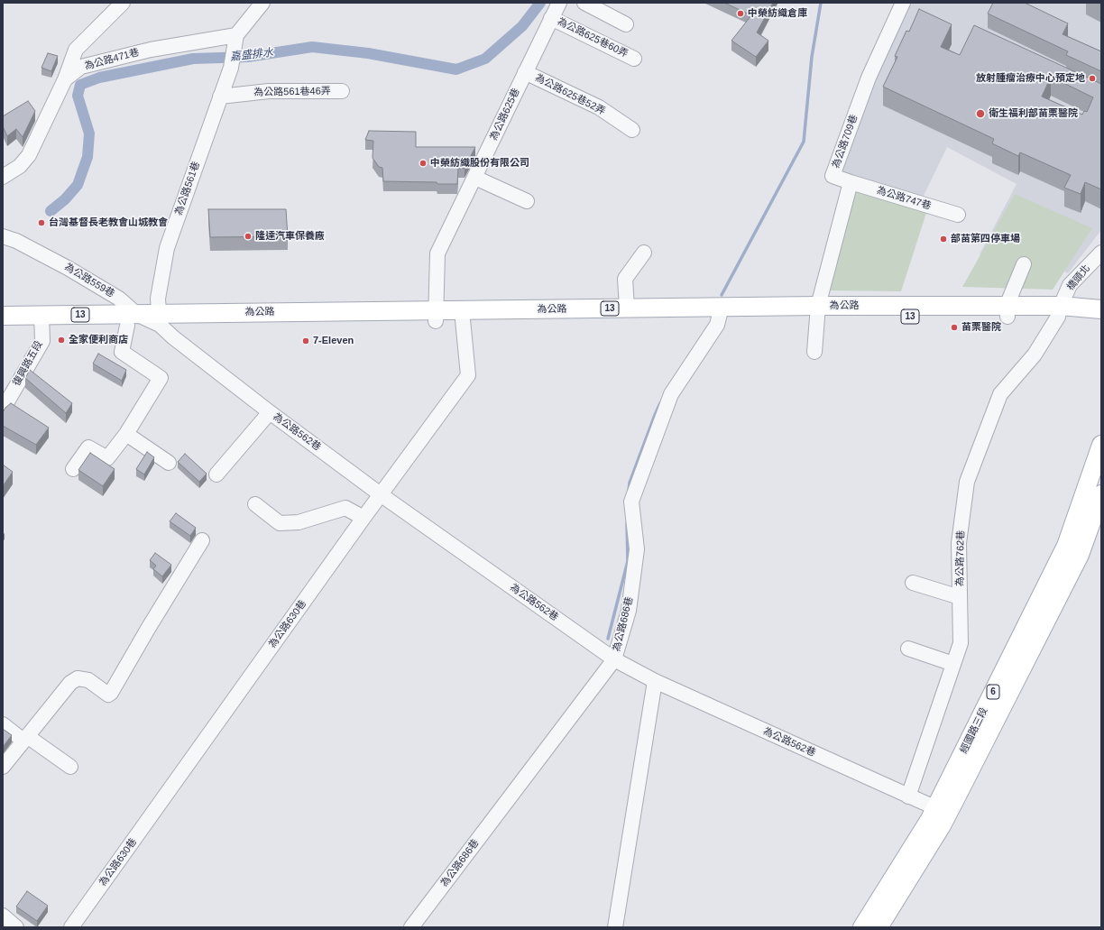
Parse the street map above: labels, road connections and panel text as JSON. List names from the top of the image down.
{
  "streets": {
    "main road": [
      "為公路",
      "13",
      "6",
      "經國路三段"
    ],
    "street": [
      "為公路625巷60弄",
      "為公路471巷",
      "為公路561巷46弄",
      "為公路625巷52弄",
      "為公路625巷",
      "為公路709巷",
      "為公路561巷",
      "為公路747巷",
      "橋頭北",
      "為公路559巷",
      "復興路五段",
      "為公路562巷",
      "為公路762巷",
      "為公路630巷",
      "為公路686巷"
    ]
  },
  "crossings": [
    ["為公路625巷60弄", "為公路625巷"],
    ["為公路471巷", "為公路561巷"],
    ["為公路561巷46弄", "為公路561巷"],
    ["為公路625巷52弄", "為公路625巷"],
    ["為公路625巷", "為公路"],
    ["為公路709巷", "為公路747巷"],
    ["為公路561巷", "為公路"],
    ["為公路561巷", "為公路562巷"],
    ["橋頭北", "為公路"],
    ["橋頭北", "為公路762巷"],
    ["為公路559巷", "為公路"],
    ["為公路", "復興路五段"],
    ["為公路", "為公路562巷"],
    ["為公路", "為公路762巷"],
    ["為公路", "為公路630巷"],
    ["為公路", "為公路686巷"],
    ["為公路562巷", "為公路762巷"],
    ["為公路562巷", "為公路630巷"],
    ["為公路562巷", "為公路686巷"],
    ["為公路562巷", "經國路三段"]
  ],
  "water": ["嘉盛排水"],
  "places": [
    "中榮紡織倉庫",
    "放射腫瘤治療中心預定地",
    "衛生福利部苗栗醫院",
    "中榮紡織股份有限公司",
    "台灣基督長老教會山城教會",
    "隆達汽車保養廠",
    "部苗第四停車場",
    "苗栗醫院",
    "全家便利商店",
    "7-Eleven"
  ]
}
